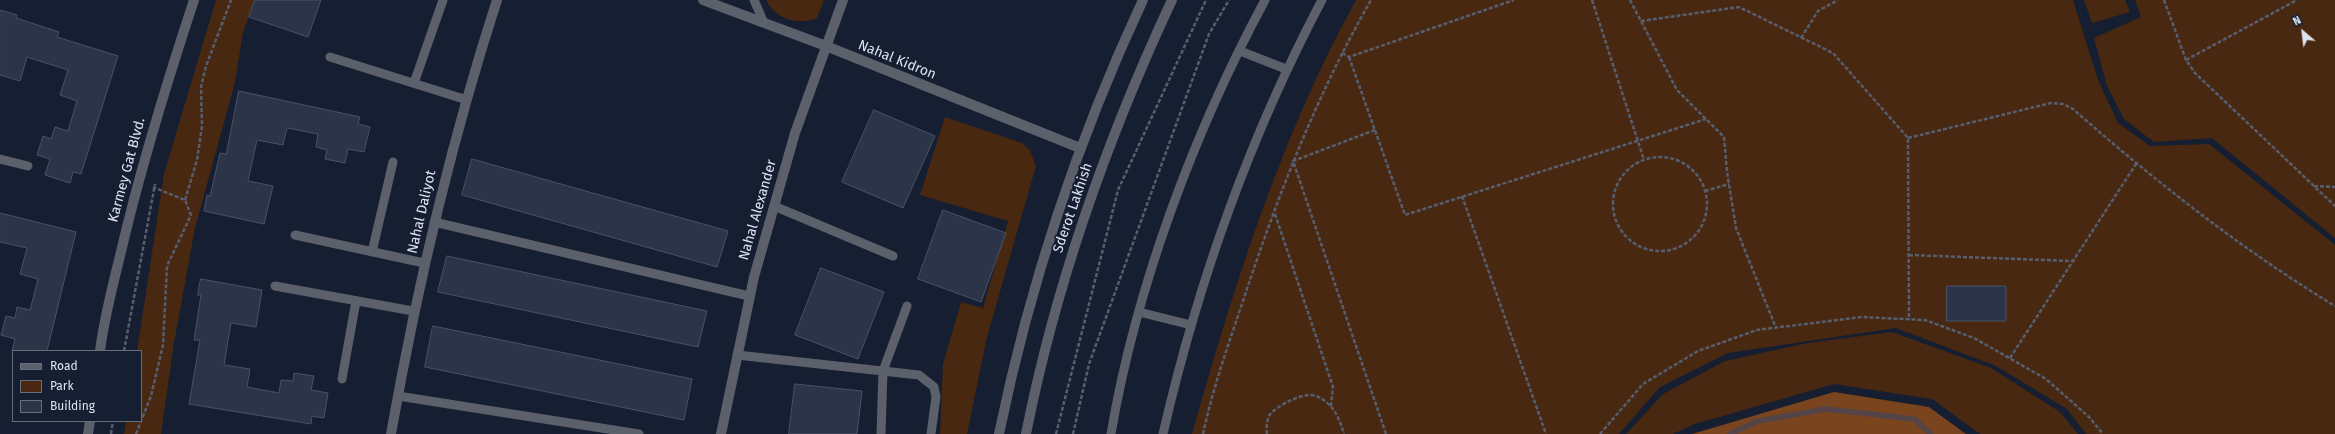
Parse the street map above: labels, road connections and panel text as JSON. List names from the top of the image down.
{
  "streets": {
    "street": [
      "Nahal Kidron",
      "Karmey Gat Blvd.",
      "Sderot Lakhish",
      "Nahal Alexander",
      "Nahal Daliyot"
    ]
  },
  "crossings": [
    ["Nahal Kidron", "Sderot Lakhish"],
    ["Nahal Kidron", "Nahal Alexander"]
  ],
  "legend": ["Road", "Park", "Building"],
  "north": "top left"
}
